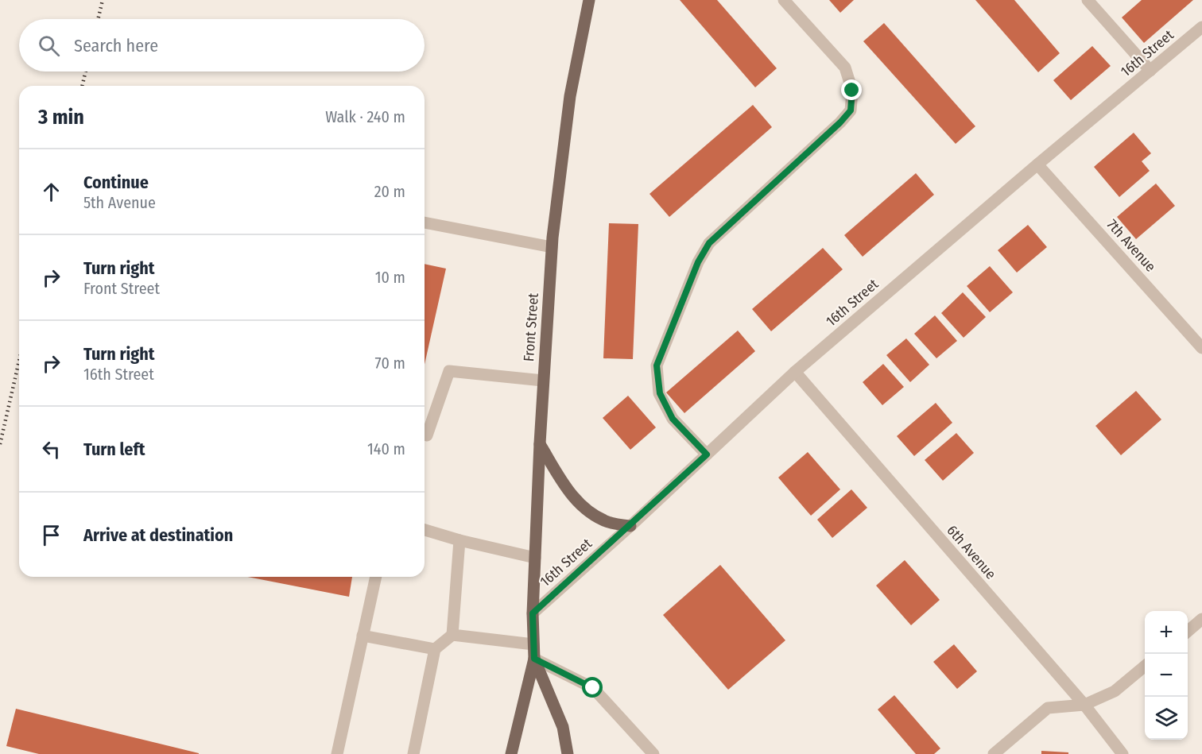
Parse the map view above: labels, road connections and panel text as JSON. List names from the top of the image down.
{
  "streets": {
    "main road": ["Front Street"],
    "street": ["16th Street", "7th Avenue", "6th Avenue"]
  },
  "crossings": [
    ["16th Street", "7th Avenue"],
    ["16th Street", "Front Street"],
    ["16th Street", "6th Avenue"]
  ],
  "page": {
    "search": "Search here",
    "heading": ["3 min", "Walk · 240 m"],
    "list": [
      ["Continue", "5th Avenue", "20 m"],
      ["Turn right", "Front Street", "10 m"],
      ["Turn right", "16th Street", "70 m"],
      ["Turn left", "140 m"],
      "Arrive at destination"
    ],
    "map_buttons": ["+", "−"]
  }
}
